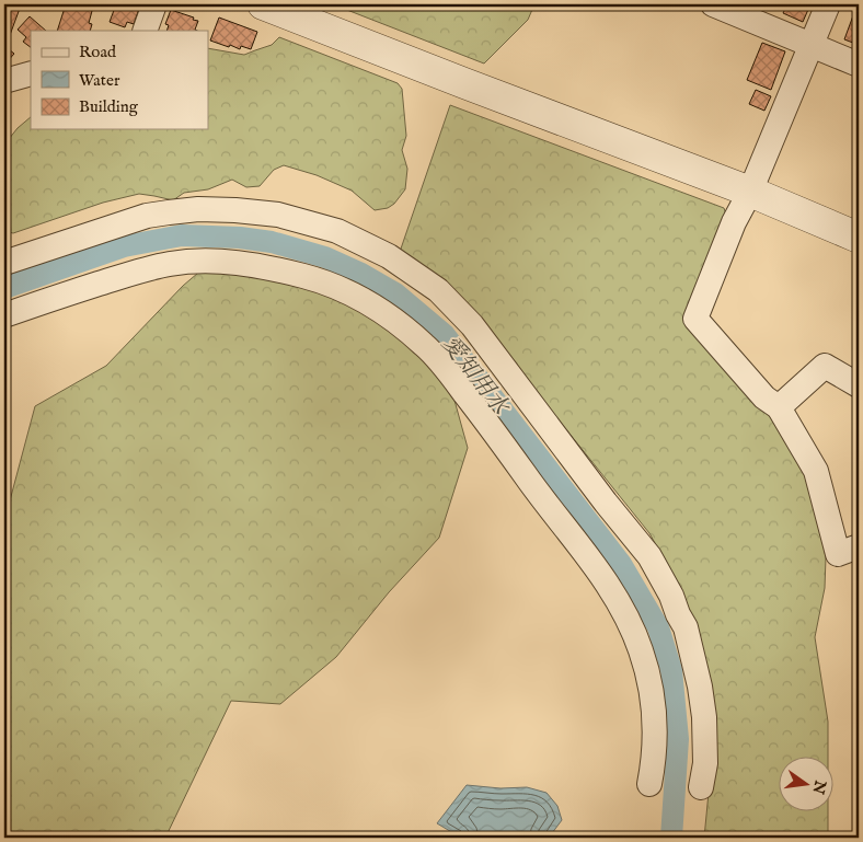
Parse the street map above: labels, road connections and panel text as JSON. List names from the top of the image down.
{
  "water": ["愛知用水"],
  "legend": ["Road", "Water", "Building"],
  "north": "right"
}
